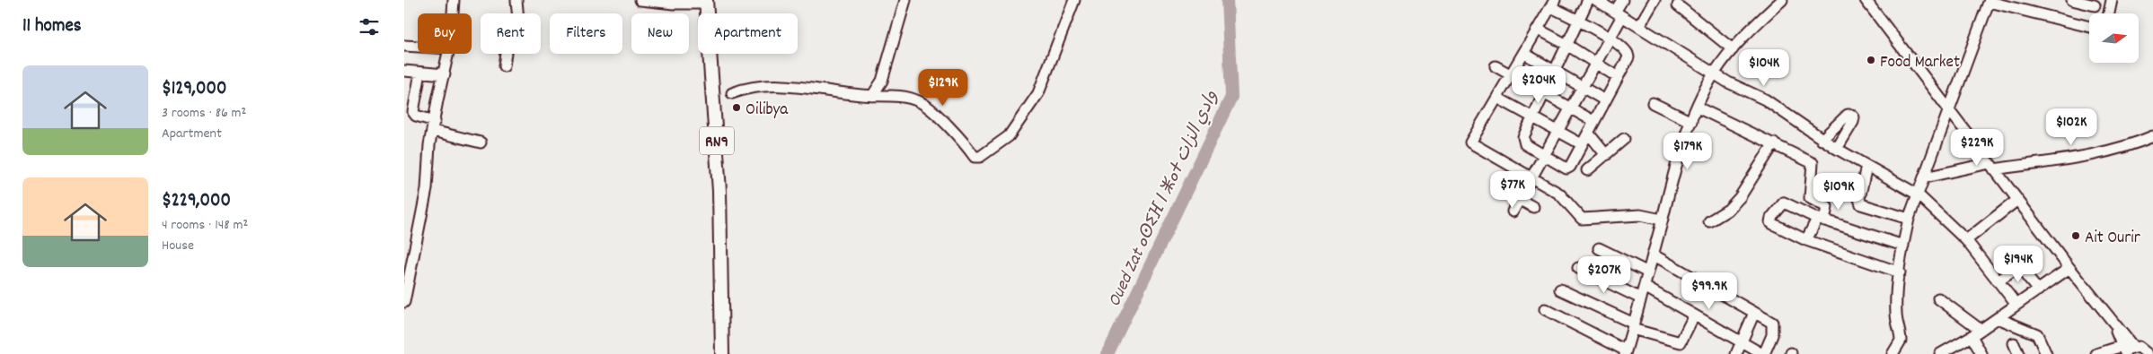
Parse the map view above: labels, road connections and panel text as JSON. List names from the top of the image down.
{
  "streets": {
    "main road": ["RN9"]
  },
  "water": ["Oued Zat ⴰⵙⵉⴼ ⵏ ⵥⴰⵜ وادي الزات"],
  "places": ["Food Market", "Oilibya", "Ait Ourir"],
  "north": "right",
  "page": {
    "heading": "11 homes",
    "chip": [
      "Buy",
      "Rent",
      "Filters",
      "New",
      "Apartment"
    ],
    "price": [
      "$104K",
      "$204K",
      "$129K",
      "$102K",
      "$229K",
      "$179K",
      "$77K",
      "$109K",
      "$194K",
      "$207K",
      "$99.9K"
    ],
    "list": [
      {
        "name": "$129,000",
        "note": "3 rooms · 86 m² · Apartment"
      },
      {
        "name": "$229,000",
        "note": "4 rooms · 148 m² · House"
      }
    ]
  }
}
